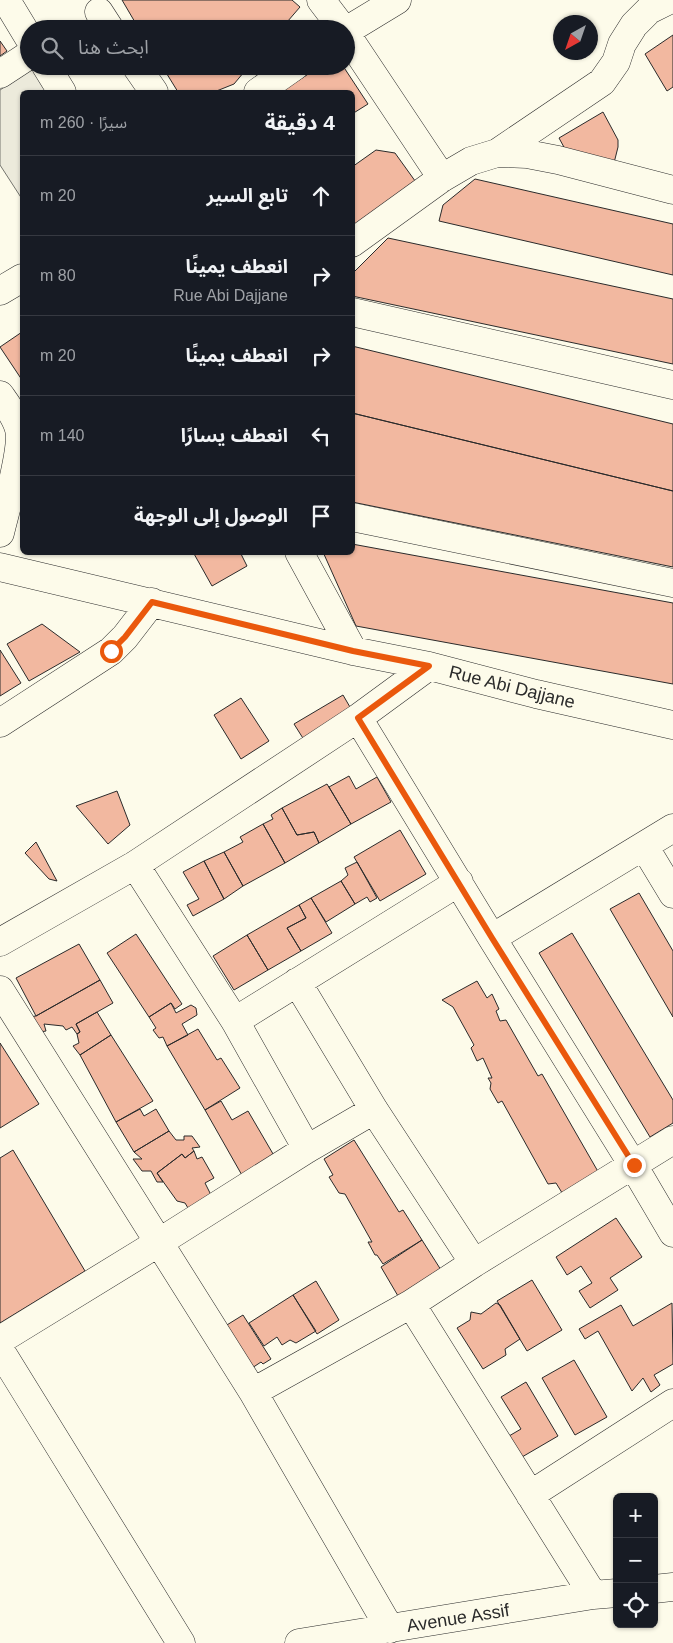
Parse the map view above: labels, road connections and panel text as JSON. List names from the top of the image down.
{
  "streets": {
    "street": ["Rue Abi Dajjane", "Avenue Assif"]
  },
  "north": "bottom left",
  "page": {
    "search": "ابحث هنا",
    "heading": ["4 دقيقة", "سيرًا · 260 m"],
    "list": [
      ["تابع السير", "20 m"],
      ["انعطف يمينًا", "Rue Abi Dajjane", "80 m"],
      ["انعطف يمينًا", "20 m"],
      ["انعطف يسارًا", "140 m"],
      "الوصول إلى الوجهة"
    ],
    "map_buttons": ["+", "−"]
  }
}
